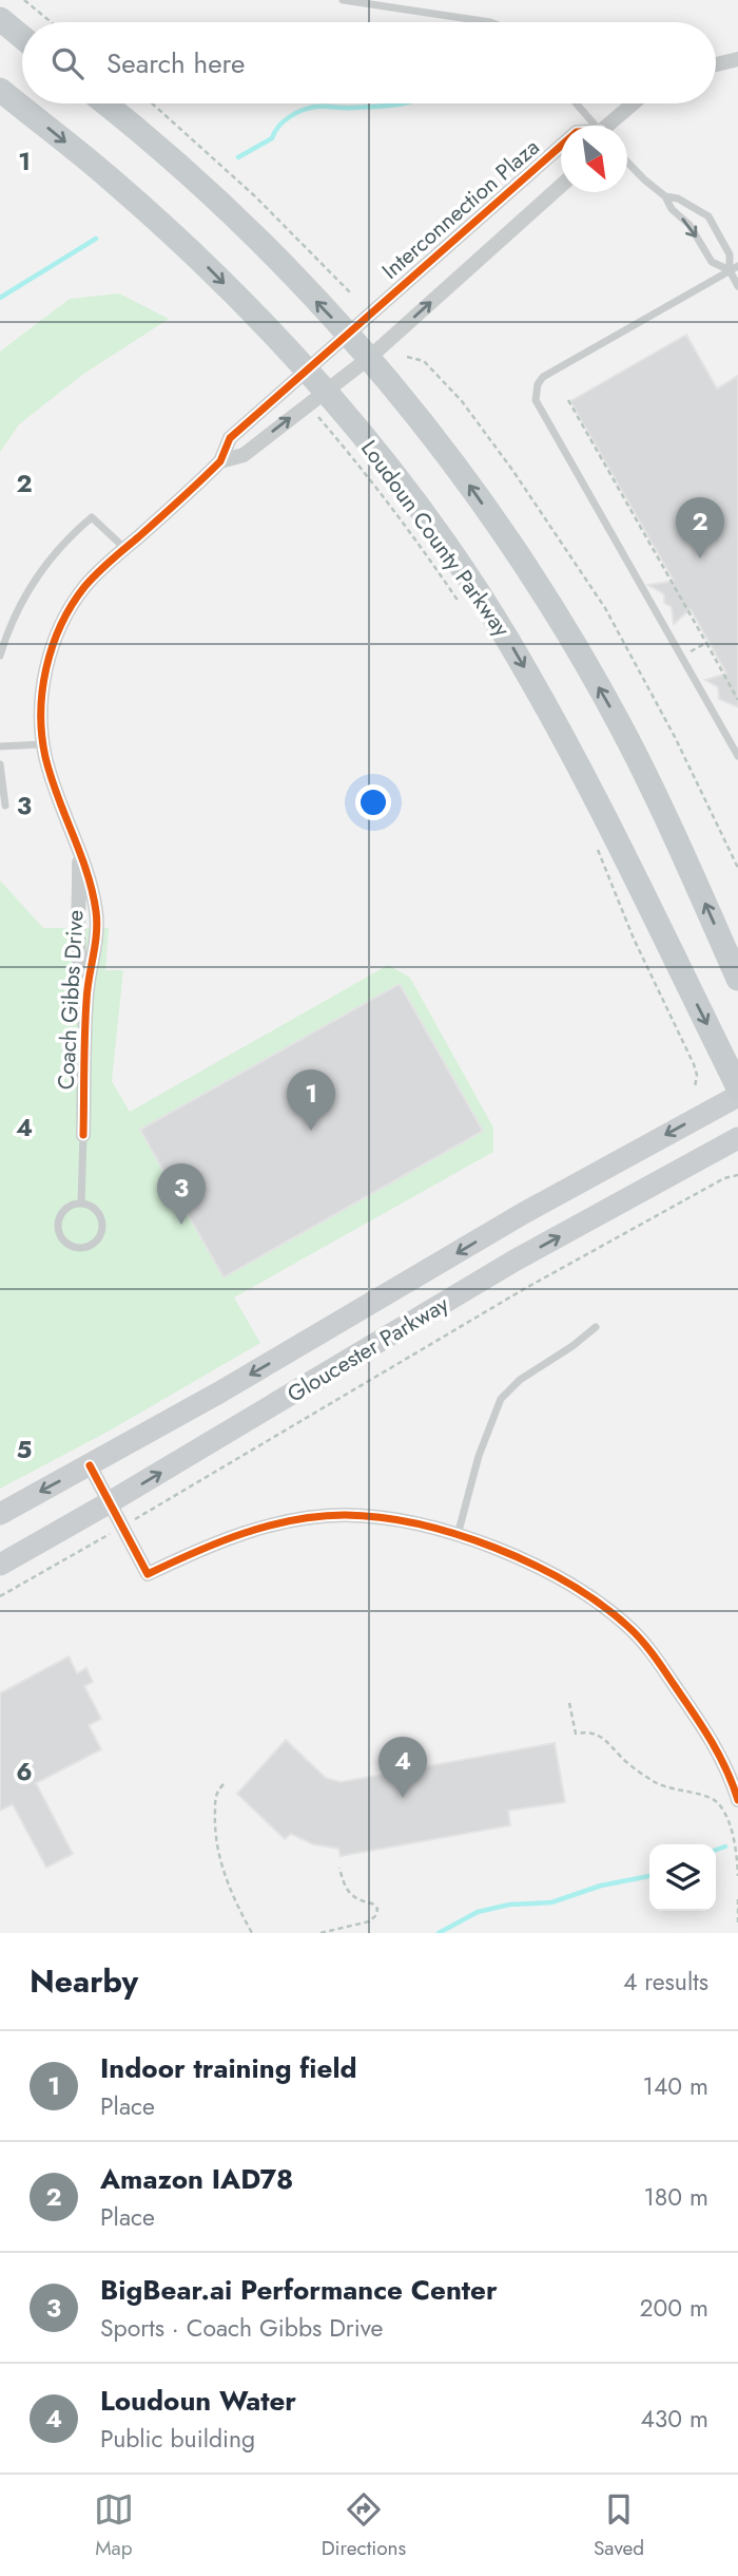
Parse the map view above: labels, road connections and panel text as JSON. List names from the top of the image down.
{
  "streets": {
    "main road": ["Loudoun County Parkway", "Gloucester Parkway"],
    "street": ["Interconnection Plaza", "Coach Gibbs Drive"]
  },
  "crossings": [
    ["Interconnection Plaza", "Coach Gibbs Drive"],
    ["Loudoun County Parkway", "Coach Gibbs Drive"]
  ],
  "north": "bottom right",
  "page": {
    "search": "Search here",
    "pins": [
      "2",
      "1",
      "3",
      "4"
    ],
    "heading": ["Nearby", "4 results"],
    "list": [
      {
        "mark": "1",
        "name": "Indoor training field",
        "note": "Place",
        "value": "140 m"
      },
      {
        "mark": "2",
        "name": "Amazon IAD78",
        "note": "Place",
        "value": "180 m"
      },
      {
        "mark": "3",
        "name": "BigBear.ai Performance Center",
        "note": "Sports · Coach Gibbs Drive",
        "value": "200 m"
      },
      {
        "mark": "4",
        "name": "Loudoun Water",
        "note": "Public building",
        "value": "430 m"
      }
    ],
    "nav": ["Map", "Directions", "Saved"]
  },
  "grid": {
    "rows": [
      "1",
      "2",
      "3",
      "4",
      "5",
      "6"
    ]
  }
}
